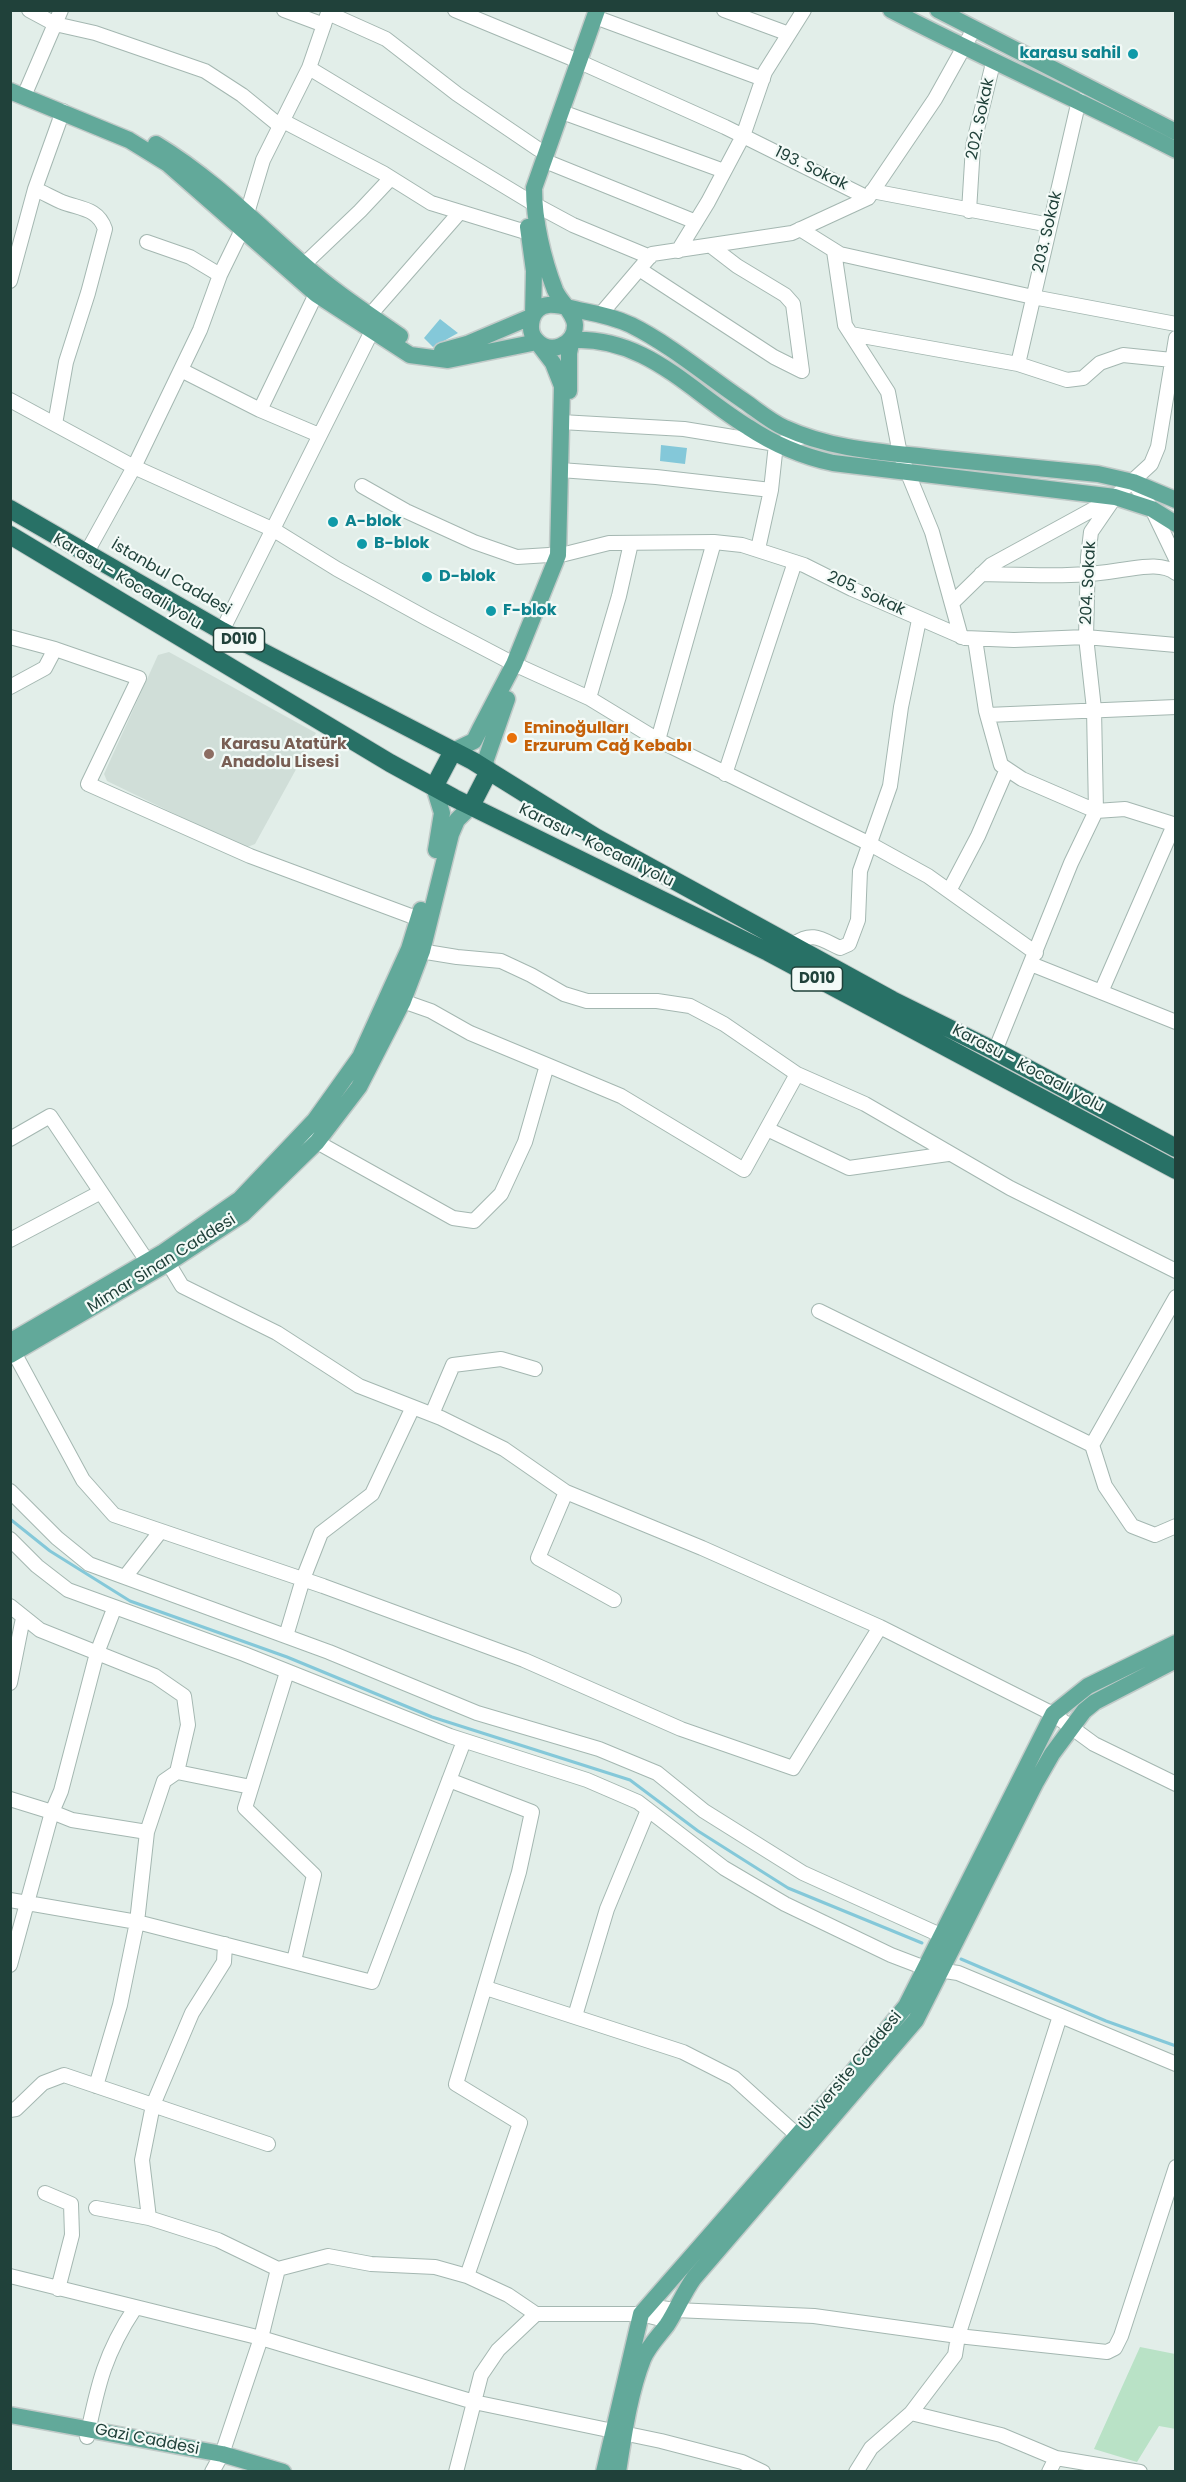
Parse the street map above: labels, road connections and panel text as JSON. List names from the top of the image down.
{
  "streets": {
    "highway": ["İstanbul Caddesi", "Karasu - Kocaali yolu", "D010"],
    "main road": ["Mimar Sinan Caddesi", "Üniversite Caddesi", "Gazi Caddesi"],
    "street": [
      "202. Sokak",
      "193. Sokak",
      "203. Sokak",
      "204. Sokak",
      "205. Sokak"
    ]
  },
  "crossings": [
    ["202. Sokak", "193. Sokak"],
    ["193. Sokak", "203. Sokak"],
    ["İstanbul Caddesi", "Karasu - Kocaali yolu"],
    ["Karasu - Kocaali yolu", "Mimar Sinan Caddesi"],
    ["204. Sokak", "205. Sokak"]
  ],
  "places": [
    "karasu sahil",
    "A-blok",
    "B-blok",
    "D-blok",
    "F-blok",
    "Eminoğulları Erzurum Cağ Kebabı",
    "Karasu Atatürk Anadolu Lisesi"
  ]
}
